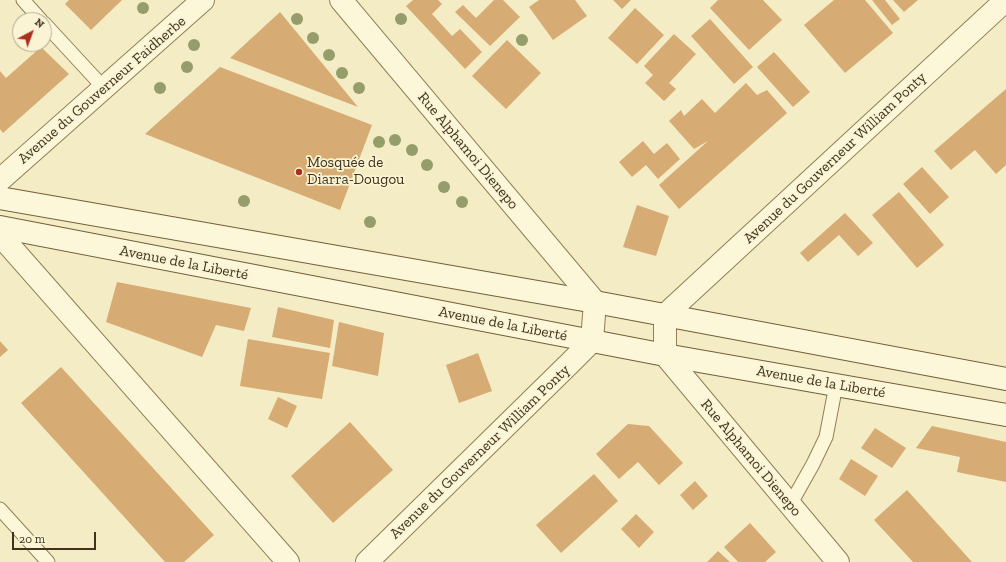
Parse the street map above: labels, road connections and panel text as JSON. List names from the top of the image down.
{
  "streets": {
    "street": [
      "Avenue du Gouverneur Faidherbe",
      "Rue Alphamoi Dienepo",
      "Avenue du Gouverneur William Ponty",
      "Avenue de la Liberté"
    ]
  },
  "crossings": [
    ["Rue Alphamoi Dienepo", "Avenue de la Liberté"],
    ["Avenue du Gouverneur William Ponty", "Avenue de la Liberté"]
  ],
  "places": ["Mosquée de Diarra-Dougou"],
  "scale_bar": "20 m",
  "north": "top right"
}
